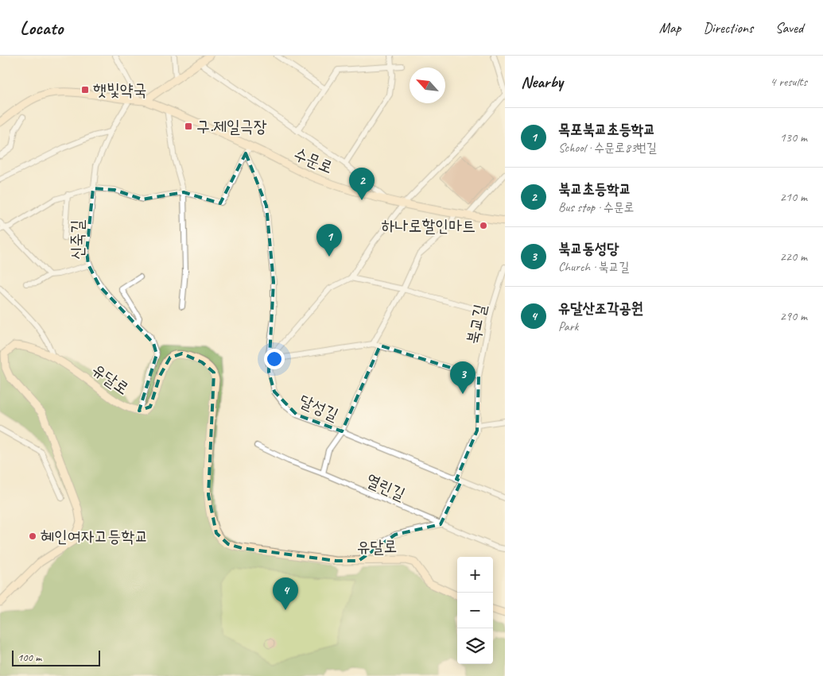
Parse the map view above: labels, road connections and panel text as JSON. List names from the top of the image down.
{
  "streets": {
    "street": [
      "수문로",
      "신죽길",
      "북교길",
      "유달로",
      "달성길",
      "열린길"
    ]
  },
  "crossings": [
    ["수문로", "신죽길"],
    ["신죽길", "유달로"],
    ["북교길", "달성길"],
    ["북교길", "열린길"]
  ],
  "places": {
    "transit": ["햇빛약국", "구.제일극장"],
    "other": ["하나로할인마트", "혜인여자고등학교"]
  },
  "scale_bar": "100 m",
  "north": "top left",
  "page": {
    "header": "Locato",
    "nav": ["Map", "Directions", "Saved"],
    "heading": ["Nearby", "4 results"],
    "list": [
      {
        "mark": "1",
        "name": "목포북교초등학교",
        "note": "School · 수문로83번길",
        "value": "130 m"
      },
      {
        "mark": "2",
        "name": "북교초등학교",
        "note": "Bus stop · 수문로",
        "value": "210 m"
      },
      {
        "mark": "3",
        "name": "북교동성당",
        "note": "Church · 북교길",
        "value": "220 m"
      },
      {
        "mark": "4",
        "name": "유달산조각공원",
        "note": "Park",
        "value": "290 m"
      }
    ],
    "pins": [
      "2",
      "1",
      "3",
      "4"
    ],
    "map_buttons": ["+", "−"],
    "scale": "100 m"
  }
}
